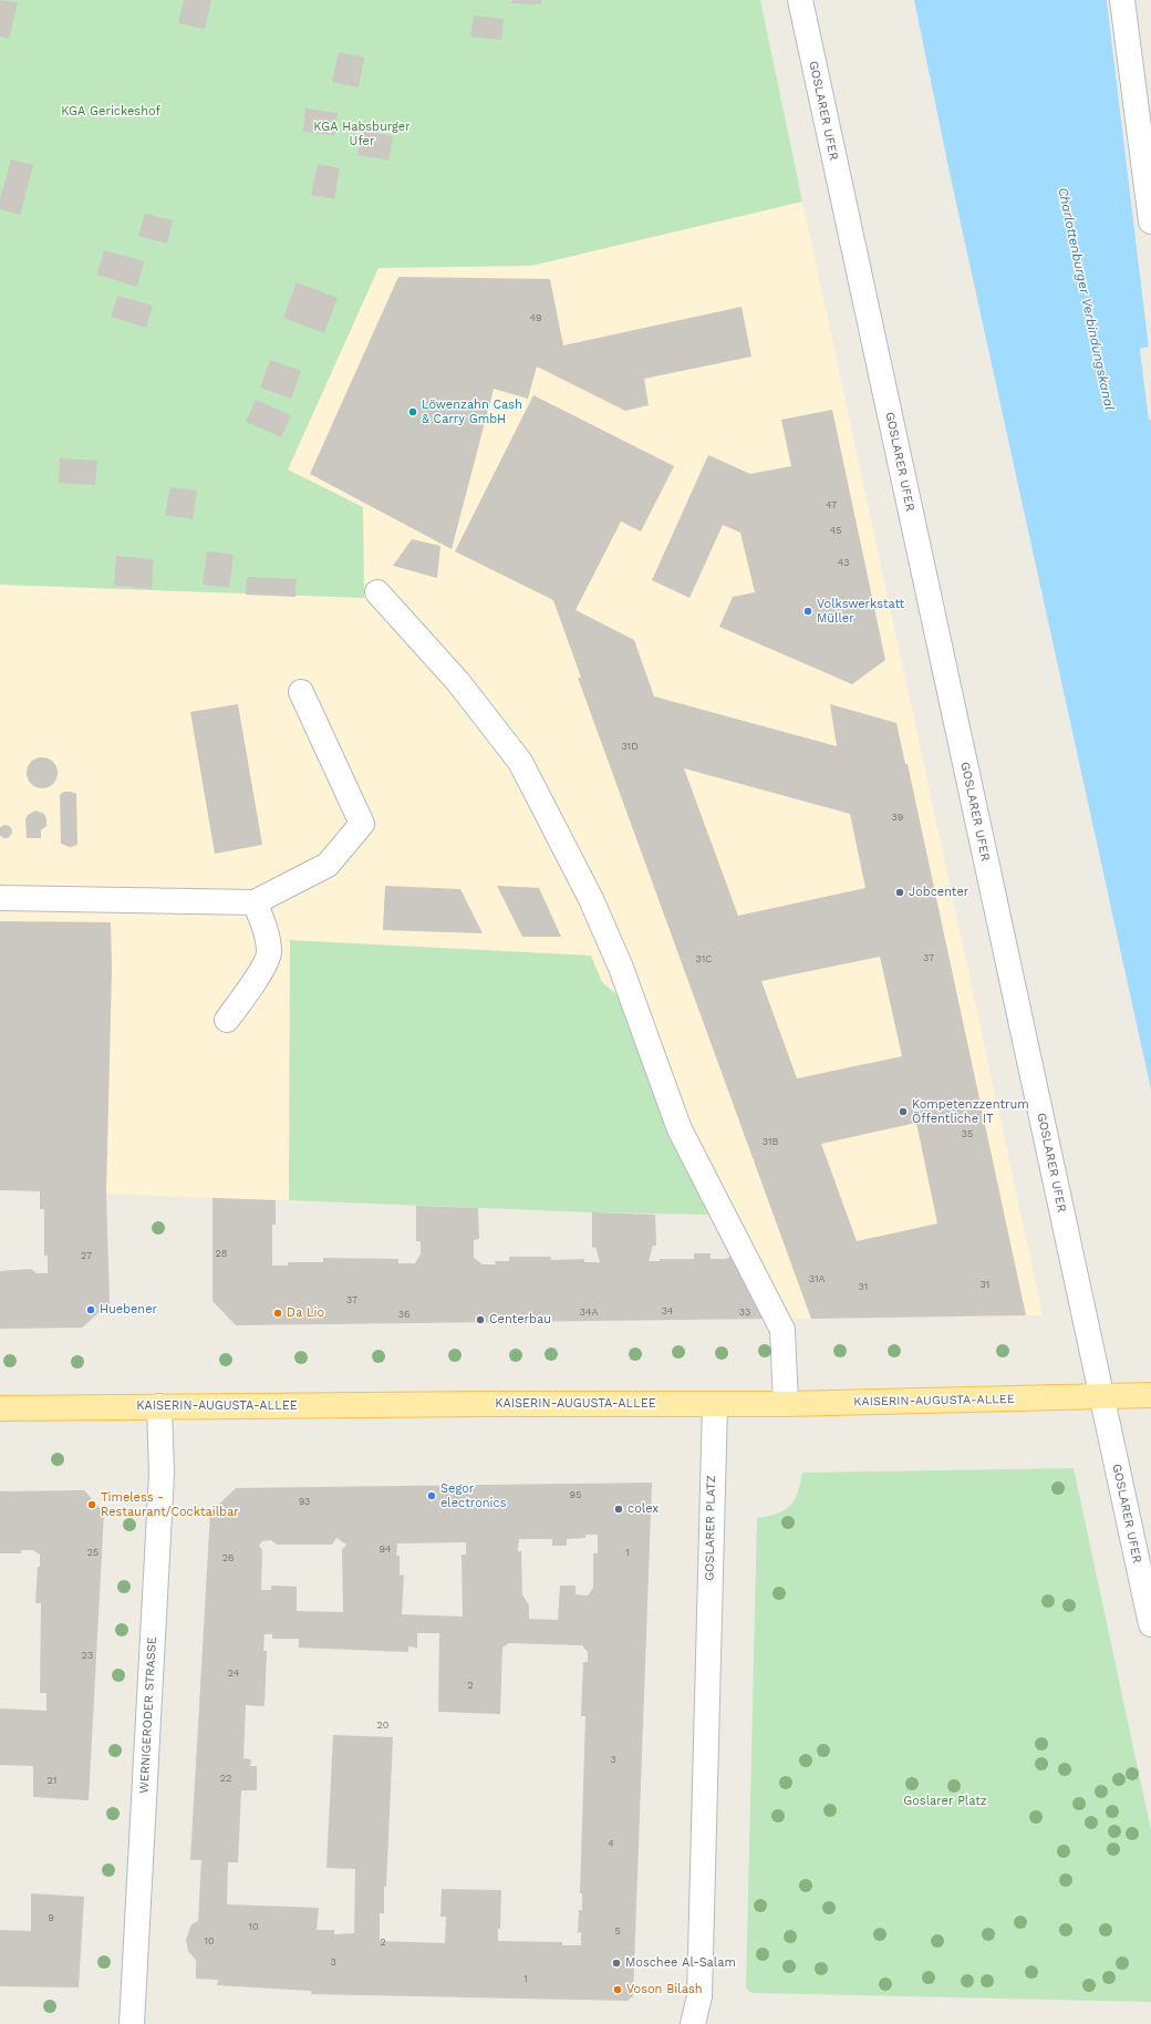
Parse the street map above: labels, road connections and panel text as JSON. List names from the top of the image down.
{
  "streets": {
    "main road": ["KAISERIN-AUGUSTA-ALLEE"],
    "street": ["GOSLARER UFER", "GOSLARER PLATZ", "WERNIGERODER STRASSE"]
  },
  "crossings": [
    ["GOSLARER UFER", "KAISERIN-AUGUSTA-ALLEE"],
    ["KAISERIN-AUGUSTA-ALLEE", "GOSLARER PLATZ"],
    ["KAISERIN-AUGUSTA-ALLEE", "WERNIGERODER STRASSE"]
  ],
  "water": ["Charlottenburger Verbindungskanal"],
  "parks": ["KGA Gerickeshof", "KGA Habsburger Ufer", "Goslarer Platz"],
  "places": [
    "Löwenzahn Cash & Carry GmbH",
    "Volkswerkstatt Müller",
    "Jobcenter",
    "Kompetenzzentrum Öffentliche IT",
    "Huebener",
    "Da Lio",
    "Centerbau",
    "Segor electronics",
    "Timeless - Restaurant/Cocktailbar",
    "colex",
    "Moschee Al-Salam",
    "Voson Bilash"
  ],
  "house_numbers": [
    "49",
    "47",
    "45",
    "43",
    "31D",
    "39",
    "37",
    "31C",
    "35",
    "31B",
    "28",
    "27",
    "31A",
    "31",
    "31",
    "37",
    "34",
    "34A",
    "33",
    "36",
    "95",
    "93",
    "94",
    "25",
    "1",
    "26",
    "23",
    "24",
    "2",
    "20",
    "3",
    "22",
    "21",
    "4",
    "9",
    "10",
    "5",
    "10",
    "2",
    "3",
    "1"
  ]
}
